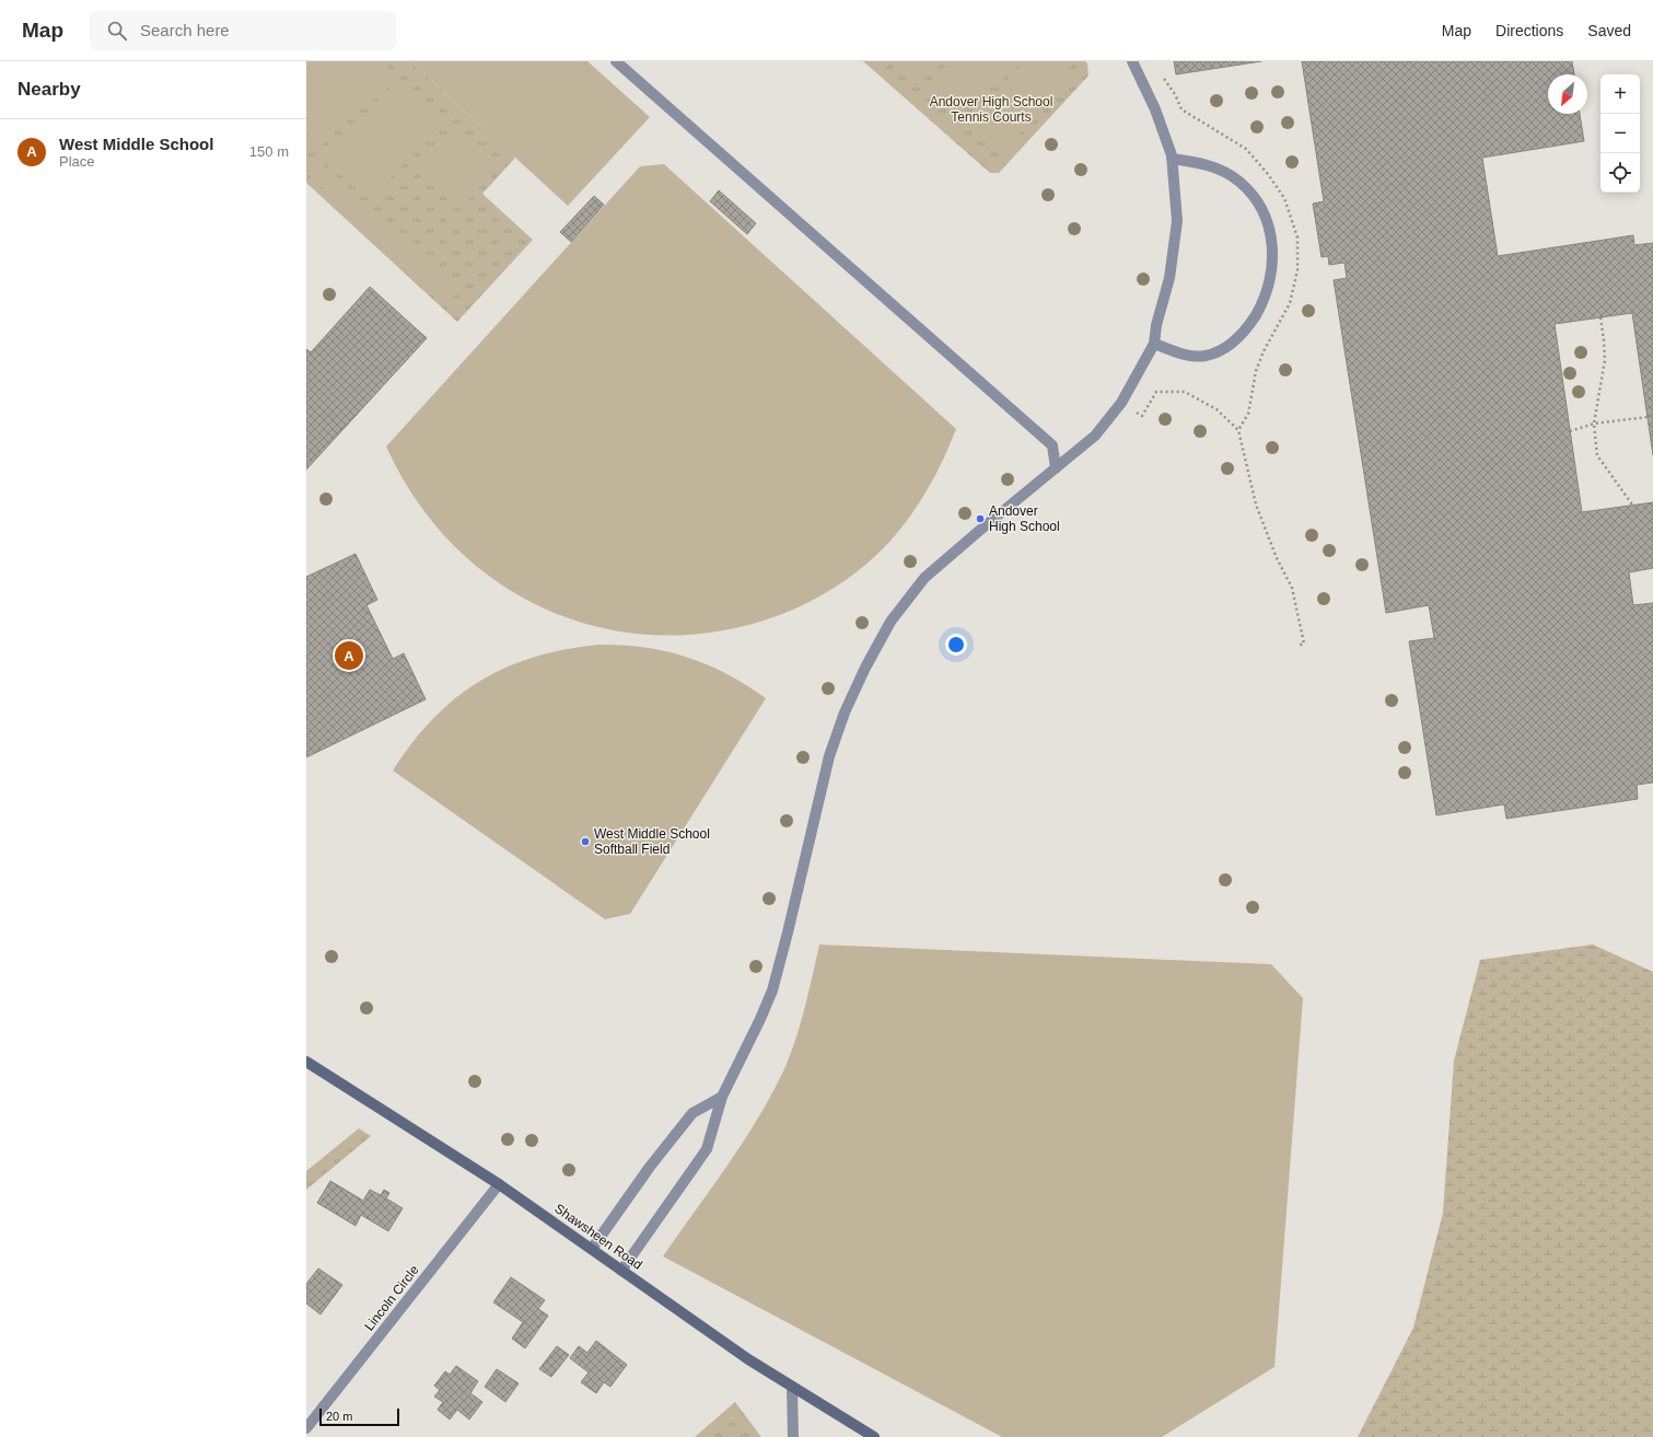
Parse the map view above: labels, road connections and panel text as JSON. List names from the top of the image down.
{
  "streets": {
    "main road": ["Shawsheen Road"],
    "street": ["Lincoln Circle"]
  },
  "crossings": [
    ["Shawsheen Road", "Lincoln Circle"]
  ],
  "parks": ["Andover High School Tennis Courts"],
  "places": ["Andover High School", "West Middle School Softball Field"],
  "scale_bar": "20 m",
  "north": "bottom left",
  "page": {
    "header": "Map",
    "search": "Search here",
    "nav": ["Map", "Directions", "Saved"],
    "heading": "Nearby",
    "map_buttons": ["+", "−"],
    "list": [
      {
        "mark": "A",
        "name": "West Middle School",
        "note": "Place",
        "value": "150 m"
      }
    ],
    "pins": "A",
    "scale": "20 m"
  }
}
